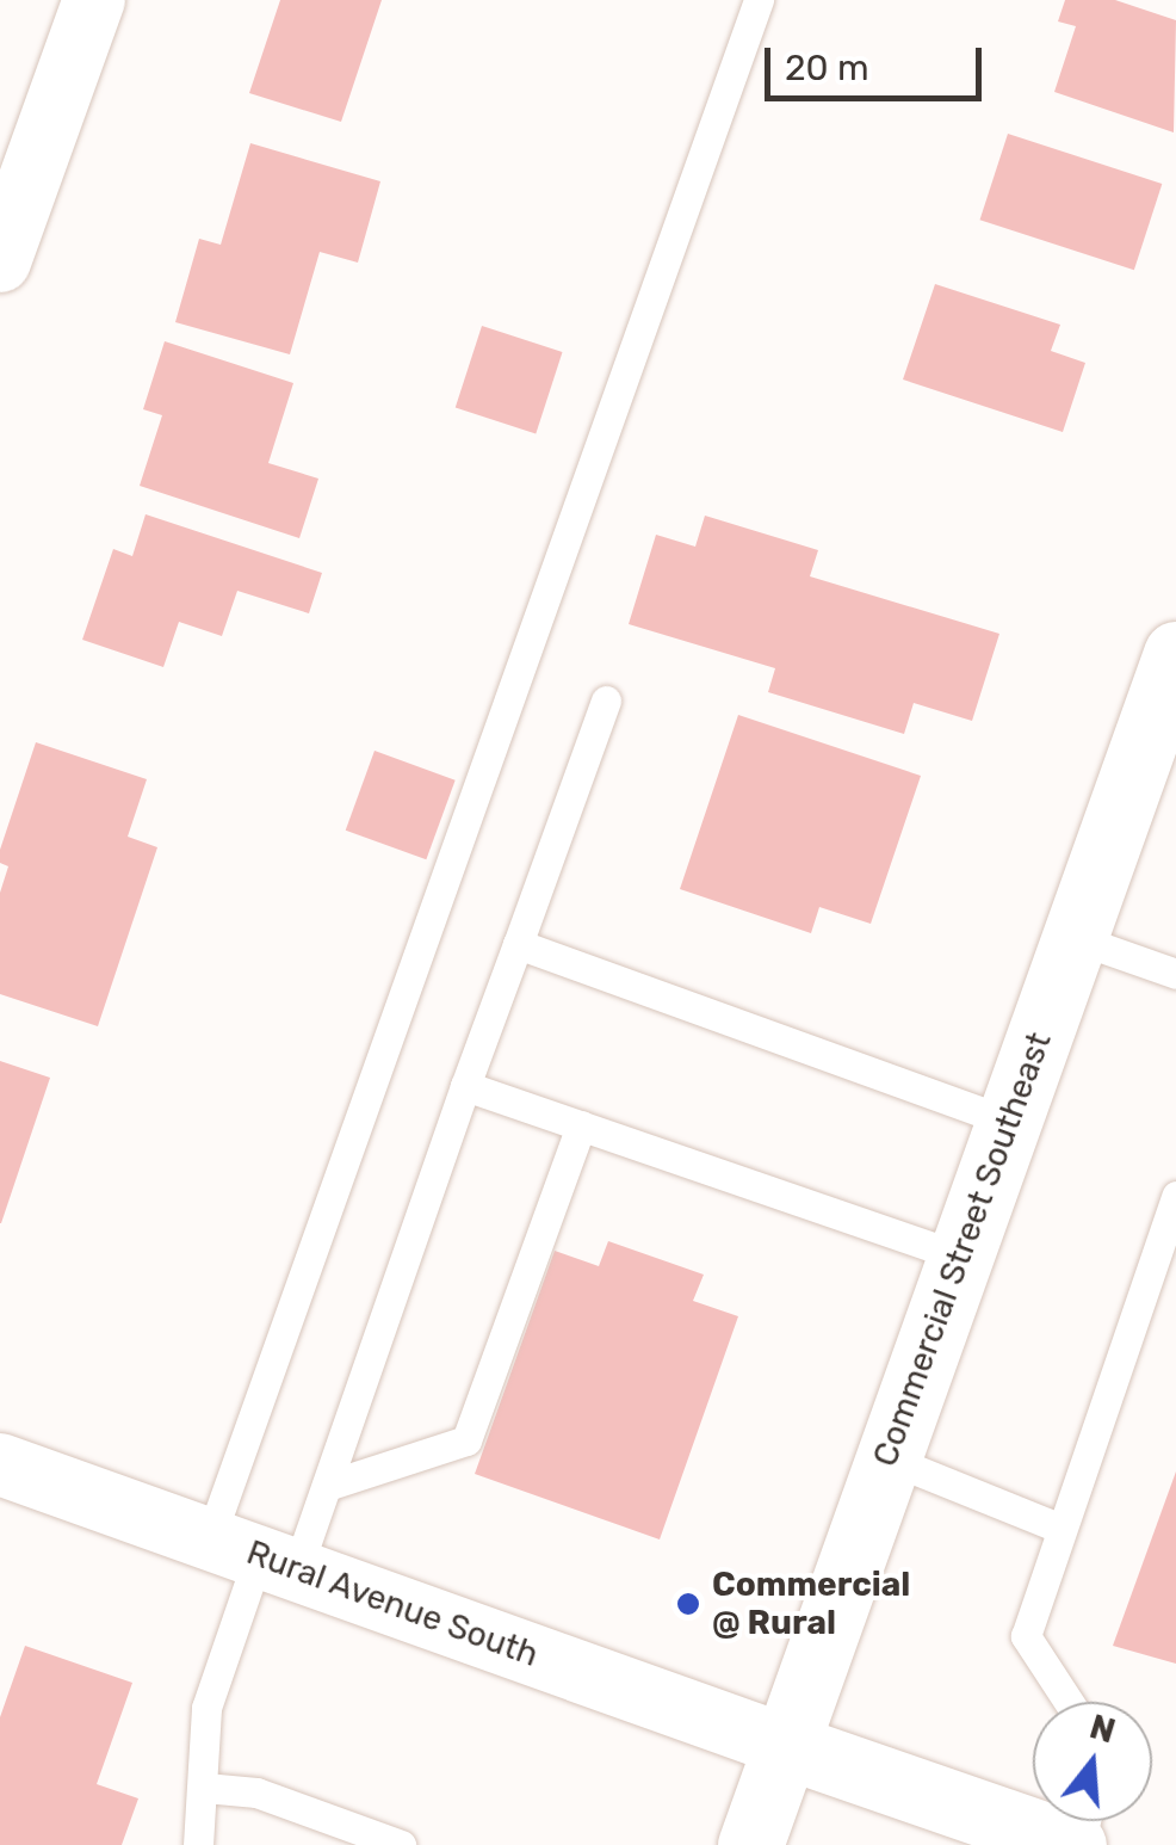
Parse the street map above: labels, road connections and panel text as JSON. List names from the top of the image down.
{
  "streets": {
    "main road": ["Commercial Street Southeast"],
    "street": ["Rural Avenue South"]
  },
  "crossings": [
    ["Commercial Street Southeast", "Rural Avenue South"]
  ],
  "places": ["Commercial @ Rural"],
  "scale_bar": "20 m",
  "north": "top"
}
